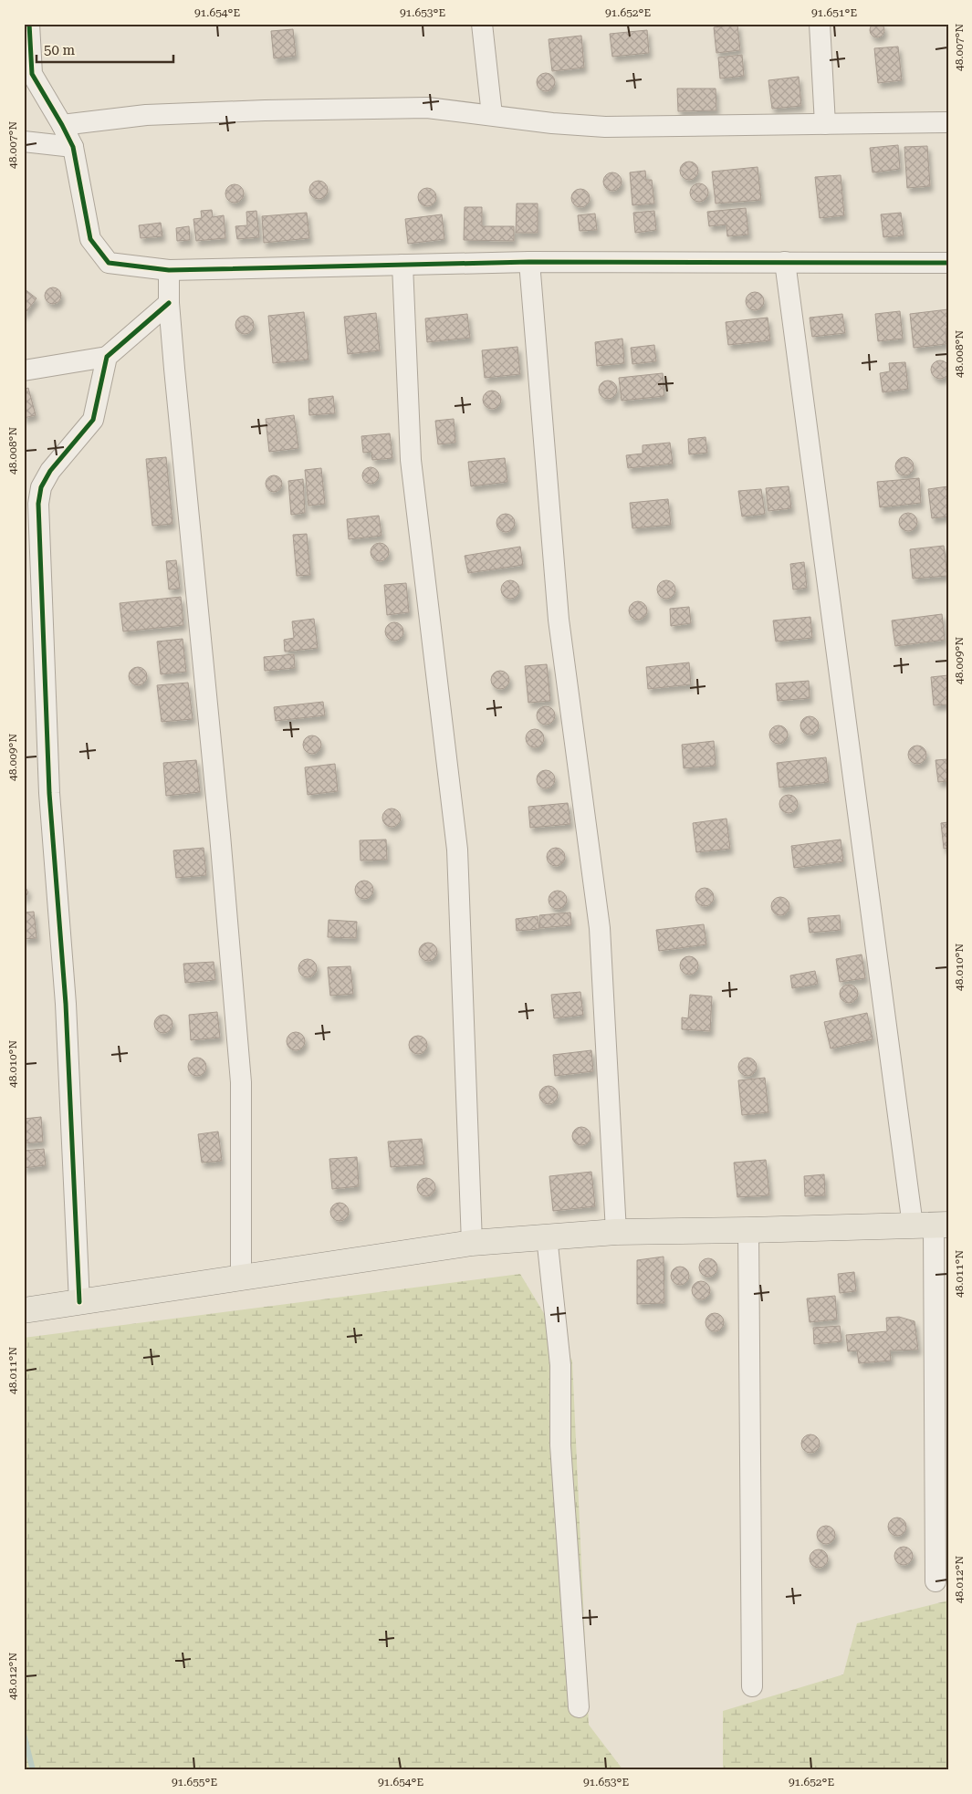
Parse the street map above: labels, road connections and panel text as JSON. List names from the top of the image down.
{
  "scale_bar": "50 m",
  "coordinates": [
    "91.654°E",
    "91.653°E",
    "91.652°E",
    "91.651°E",
    "48.007°N",
    "48.008°N",
    "48.009°N",
    "48.010°N",
    "48.011°N",
    "48.012°N",
    "91.655°E"
  ]
}
